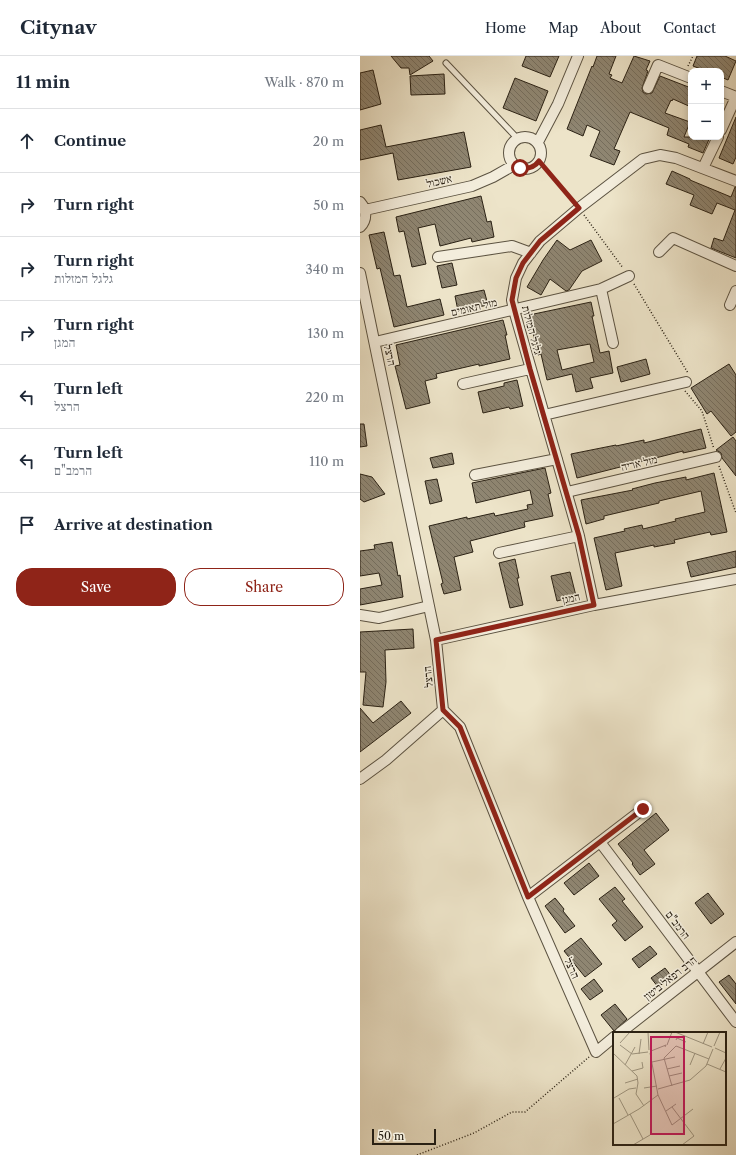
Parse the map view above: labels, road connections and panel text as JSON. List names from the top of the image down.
{
  "streets": {
    "street": [
      "אשכול",
      "מזל תאומים",
      "גלגל המזלות",
      "הרצל",
      "מזל אריה",
      "המגן",
      "הרמב\"ם",
      "הרב רפאל ביטון"
    ]
  },
  "crossings": [
    ["מזל תאומים", "גלגל המזלות"],
    ["מזל תאומים", "הרצל"],
    ["גלגל המזלות", "מזל אריה"],
    ["גלגל המזלות", "המגן"],
    ["הרצל", "המגן"],
    ["הרמב\"ם", "הרב רפאל ביטון"]
  ],
  "scale_bar": "50 m",
  "page": {
    "header": "Citynav",
    "nav": [
      "Home",
      "Map",
      "About",
      "Contact"
    ],
    "heading": ["11 min", "Walk · 870 m"],
    "map_buttons": ["+", "−"],
    "list": [
      ["Continue", "20 m"],
      ["Turn right", "50 m"],
      ["Turn right", "גלגל המזלות", "340 m"],
      ["Turn right", "המגן", "130 m"],
      ["Turn left", "הרצל", "220 m"],
      ["Turn left", "הרמב\"ם", "110 m"],
      "Arrive at destination"
    ],
    "buttons": ["Save", "Share"],
    "scale": "50 m"
  }
}
